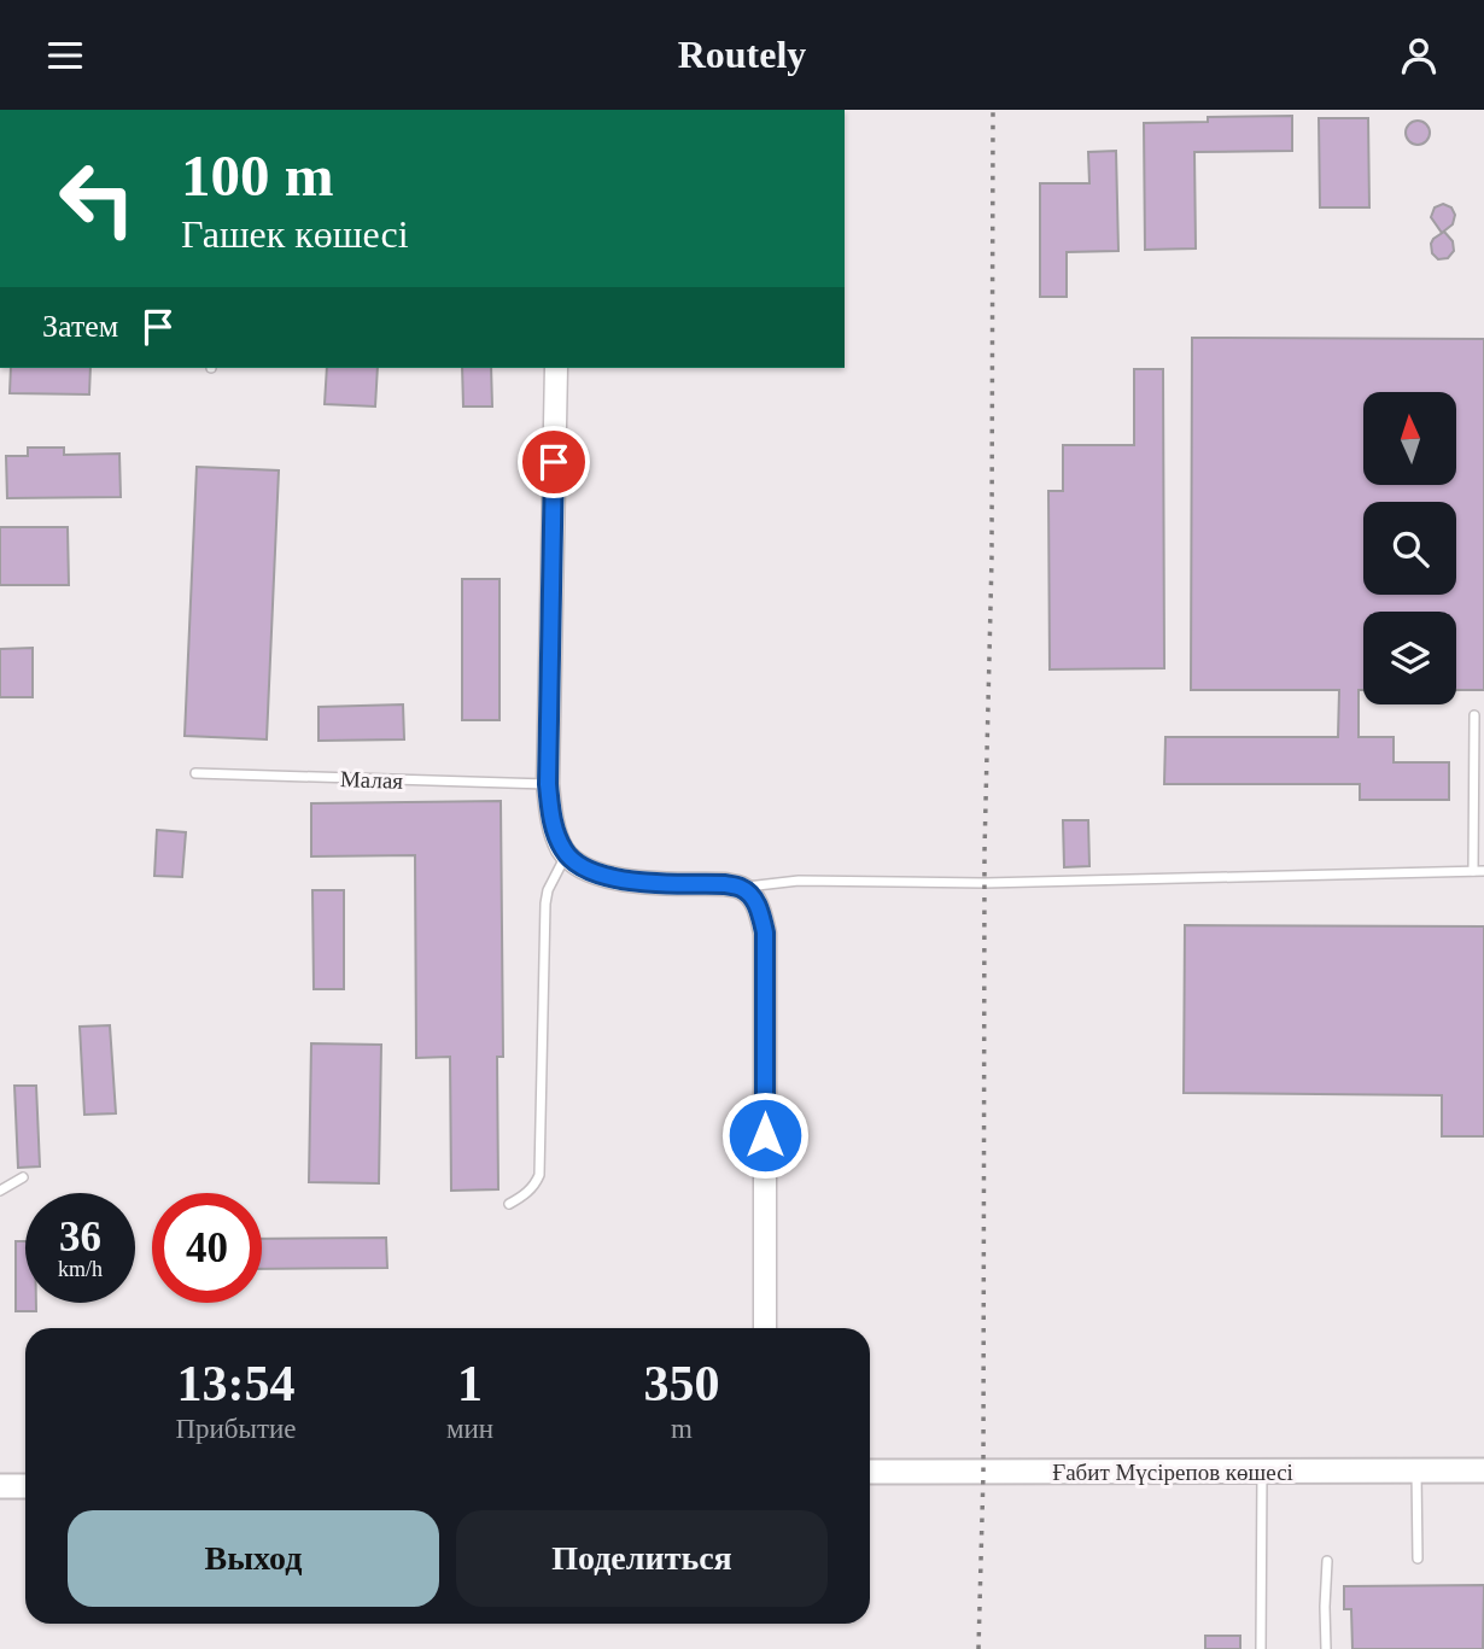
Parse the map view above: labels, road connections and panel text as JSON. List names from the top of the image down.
{
  "streets": {
    "main road": ["Ғабит Мүсірепов көшесі"],
    "lane": ["Малая"]
  },
  "north": "top",
  "page": {
    "header": "Routely",
    "turn": ["100 m", "Гашек көшесі"],
    "then": "Затем",
    "speed": "36 km/h",
    "limit": "40",
    "eta": [
      "13:54",
      "Прибытие",
      "1",
      "мин",
      "350",
      "m"
    ],
    "buttons": ["Выход", "Поделиться"]
  }
}
